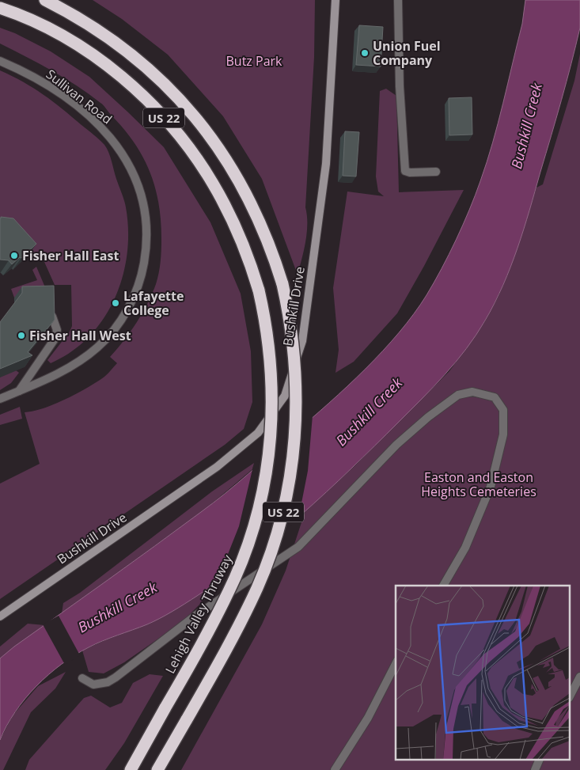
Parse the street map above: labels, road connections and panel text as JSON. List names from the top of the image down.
{
  "streets": {
    "highway": ["US 22", "Lehigh Valley Thruway"],
    "street": ["Sullivan Road", "Bushkill Drive"]
  },
  "water": ["Bushkill Creek"],
  "parks": ["Butz Park", "Easton and Easton Heights Cemeteries"],
  "places": [
    "Union Fuel Company",
    "Fisher Hall East",
    "Lafayette College",
    "Fisher Hall West"
  ]
}
